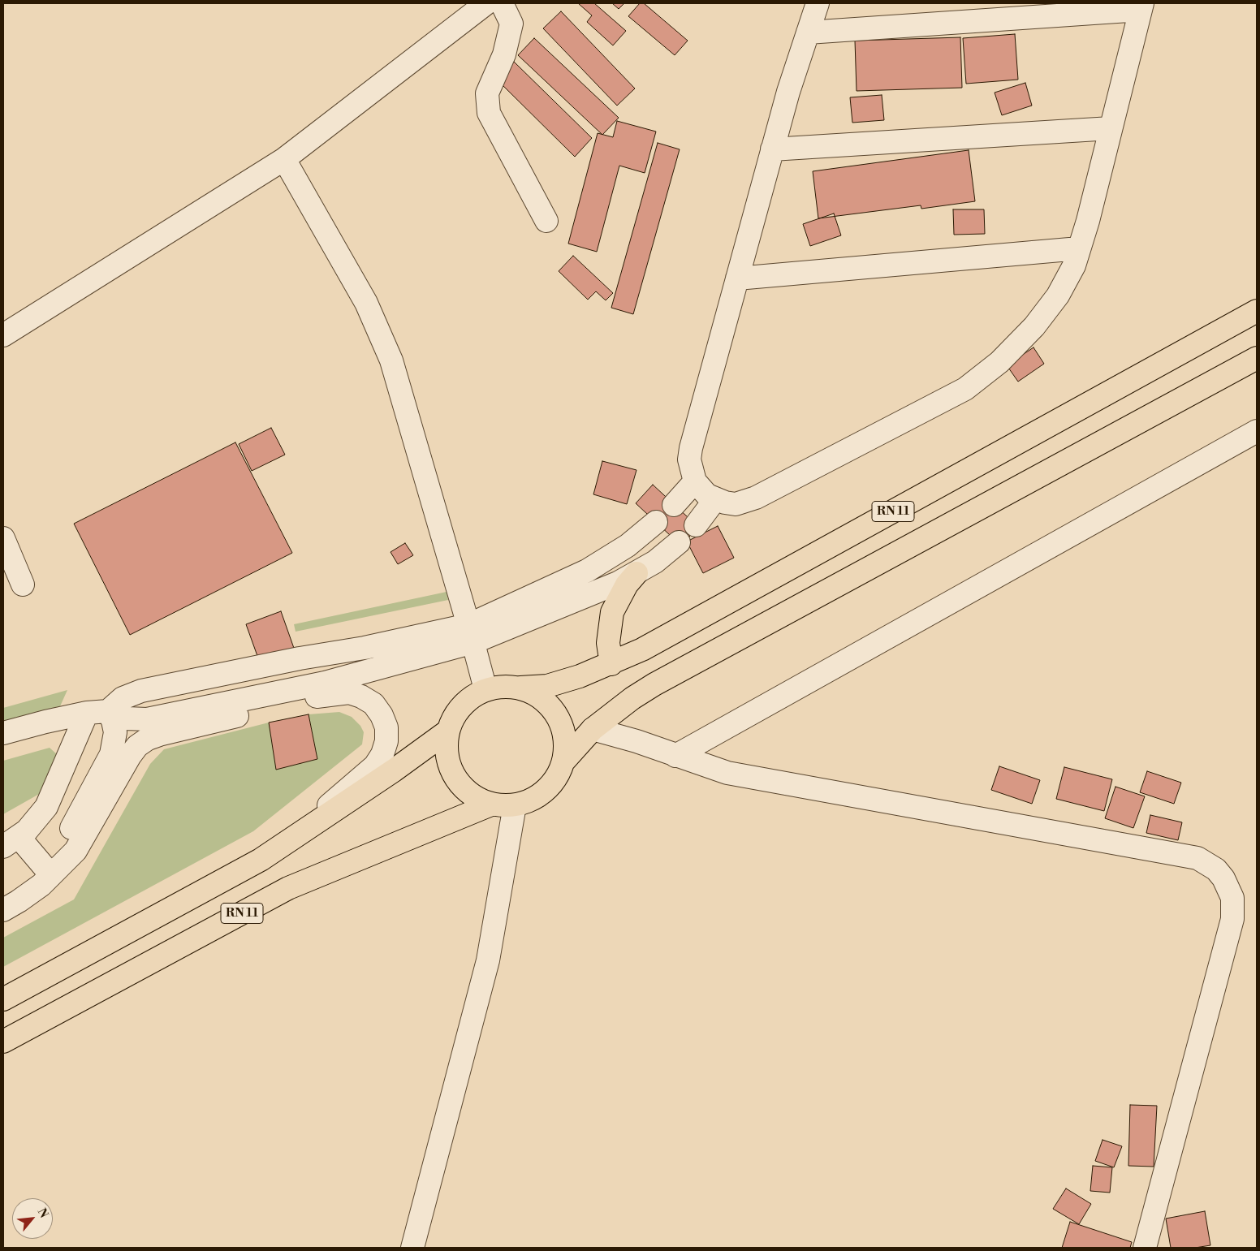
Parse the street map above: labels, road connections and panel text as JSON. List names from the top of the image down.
{
  "streets": {
    "highway": ["RN 11"]
  },
  "north": "top right"
}
